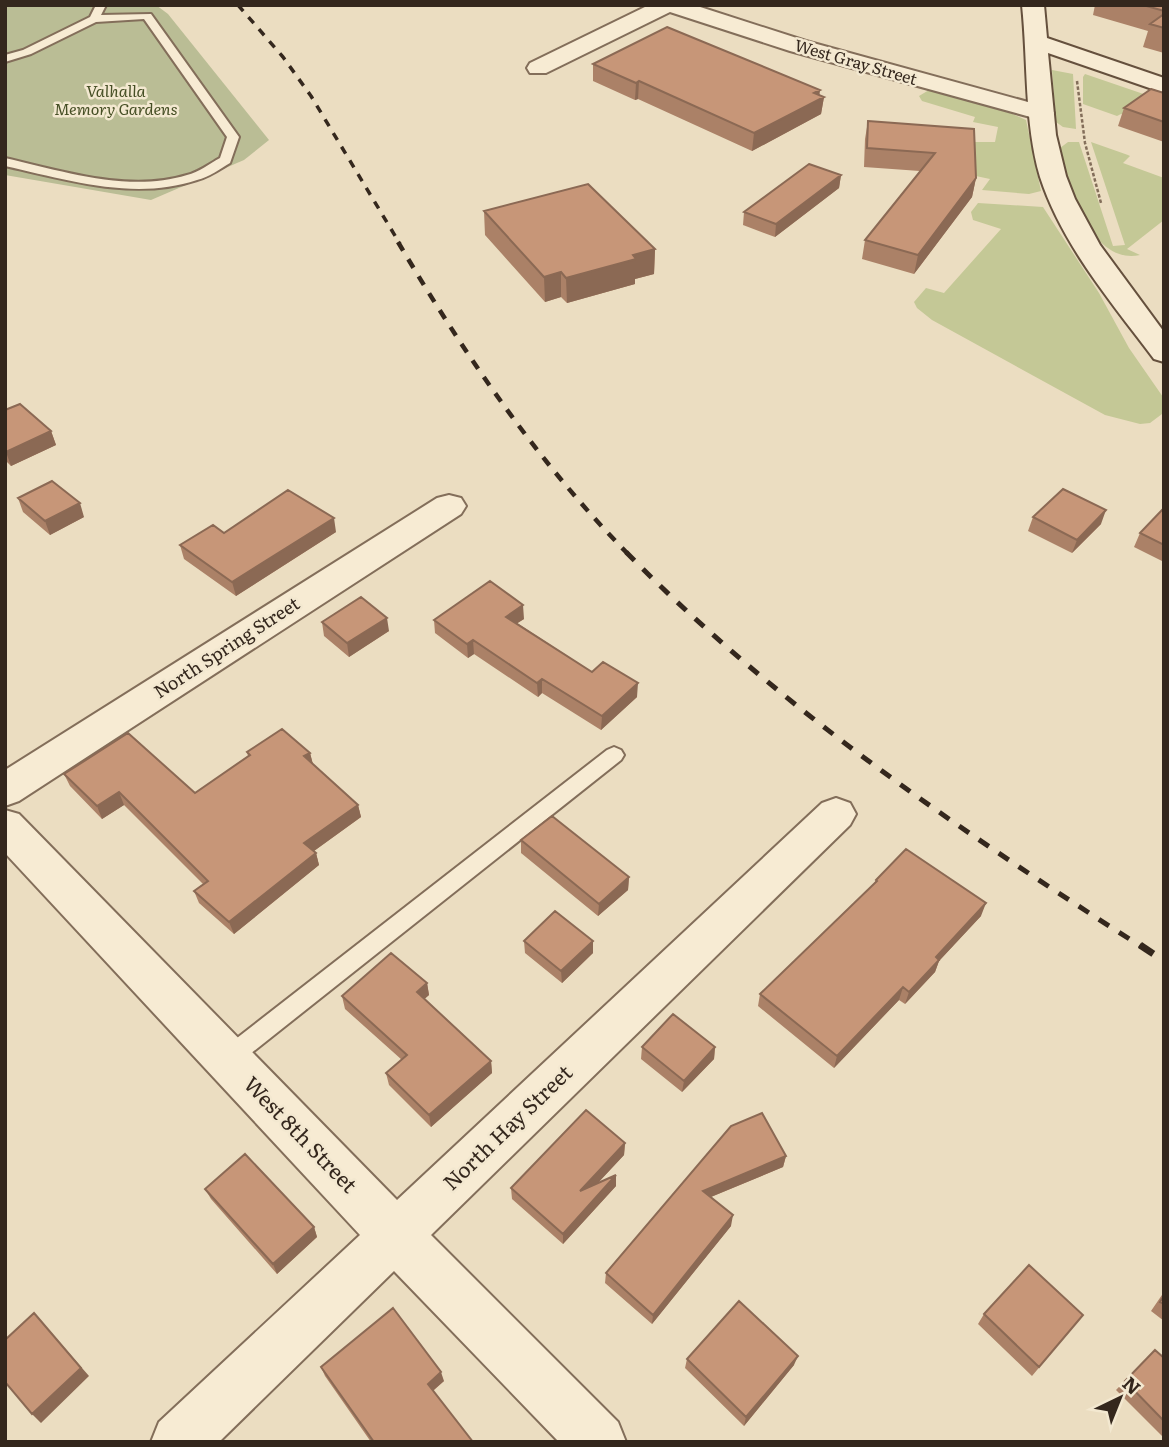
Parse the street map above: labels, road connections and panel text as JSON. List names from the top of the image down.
{
  "streets": {
    "street": [
      "West Gray Street",
      "North Spring Street",
      "North Hay Street",
      "West 8th Street"
    ]
  },
  "crossings": [
    ["North Hay Street", "West 8th Street"]
  ],
  "parks": ["Valhalla Memory Gardens"],
  "north": "top right"
}
